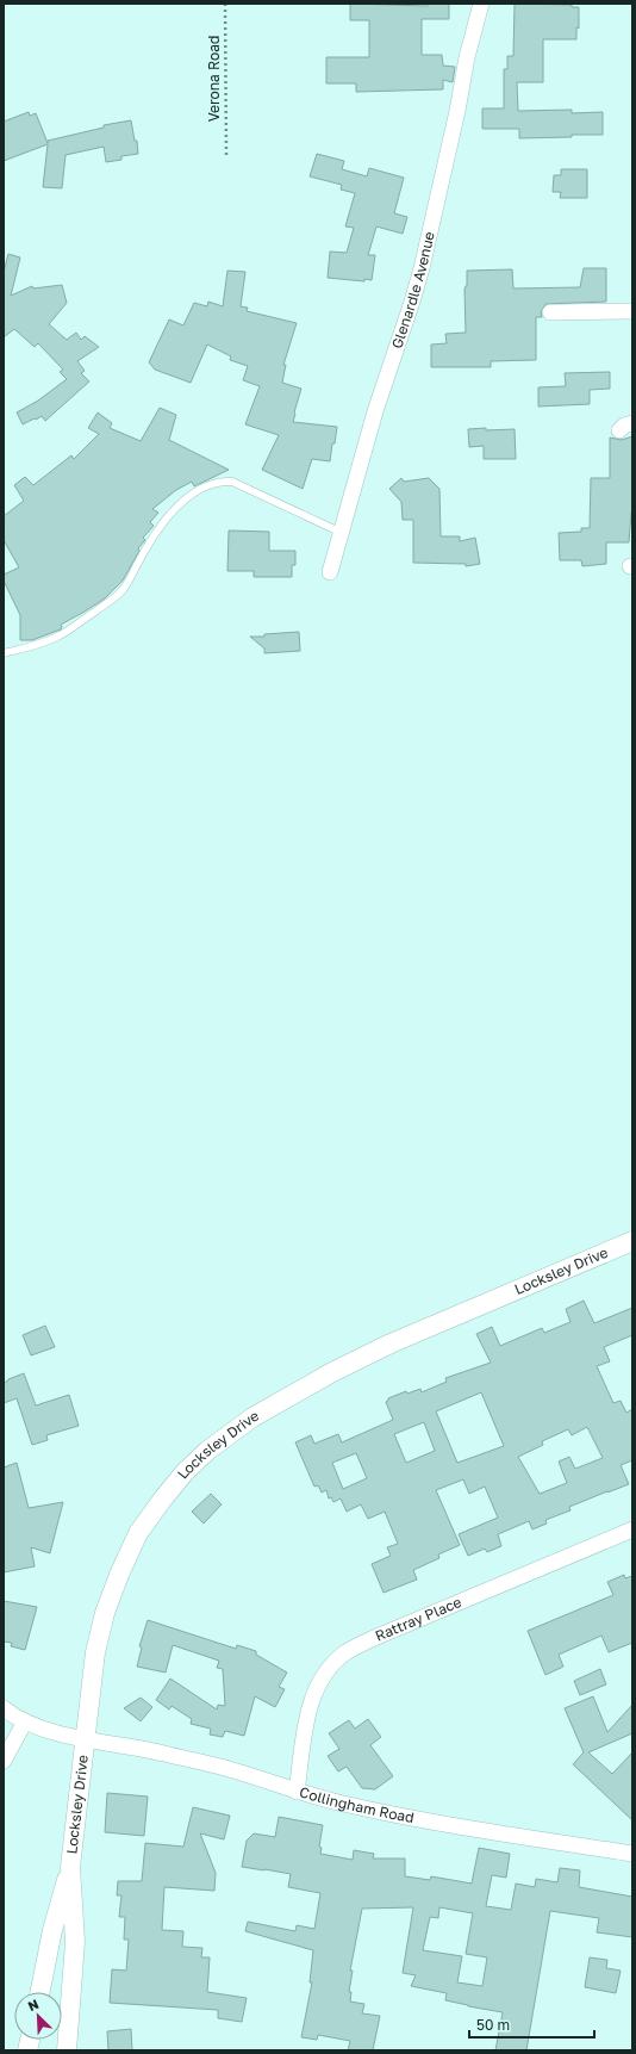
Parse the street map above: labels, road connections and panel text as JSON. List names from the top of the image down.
{
  "streets": {
    "street": [
      "Glenardle Avenue",
      "Locksley Drive",
      "Rattray Place",
      "Collingham Road"
    ],
    "path": ["Verona Road"]
  },
  "crossings": [
    ["Locksley Drive", "Collingham Road"],
    ["Rattray Place", "Collingham Road"]
  ],
  "scale_bar": "50 m",
  "north": "top left"
}
